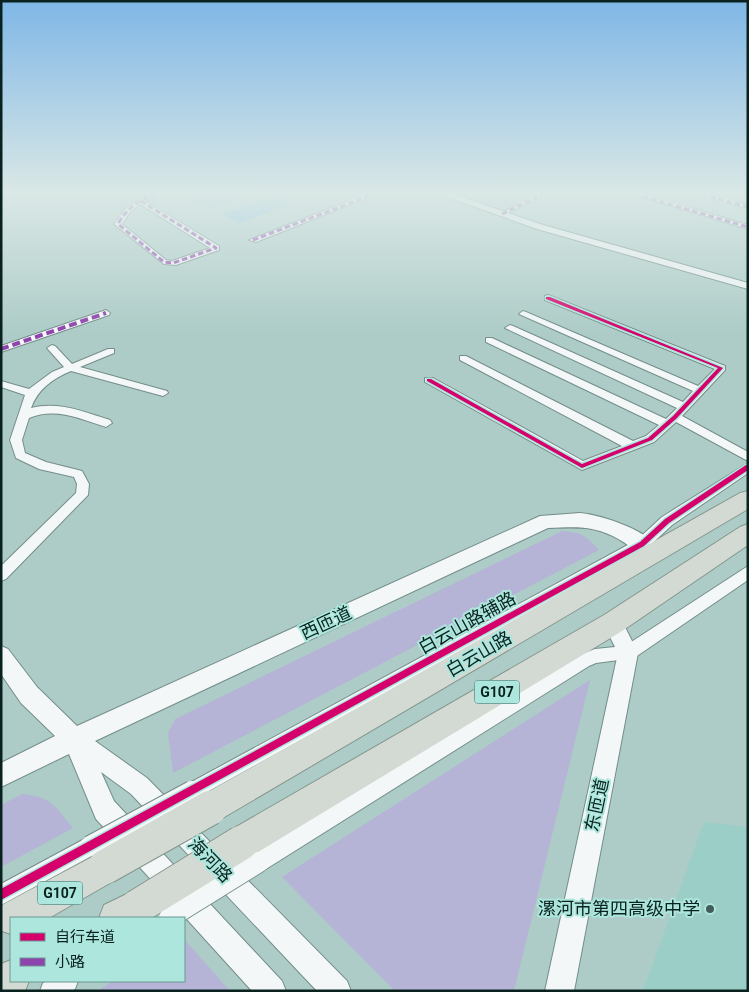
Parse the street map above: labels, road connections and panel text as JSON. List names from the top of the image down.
{
  "streets": {
    "highway": ["白云山路", "G107"],
    "street": ["西匝道", "东匝道", "海河路"],
    "cycle path": ["白云山路辅路"]
  },
  "crossings": [
    ["西匝道", "白云山路"],
    ["西匝道", "海河路"],
    ["白云山路", "G107"]
  ],
  "places": ["漯河市第四高级中学"],
  "legend": ["自行车道", "小路"]
}
